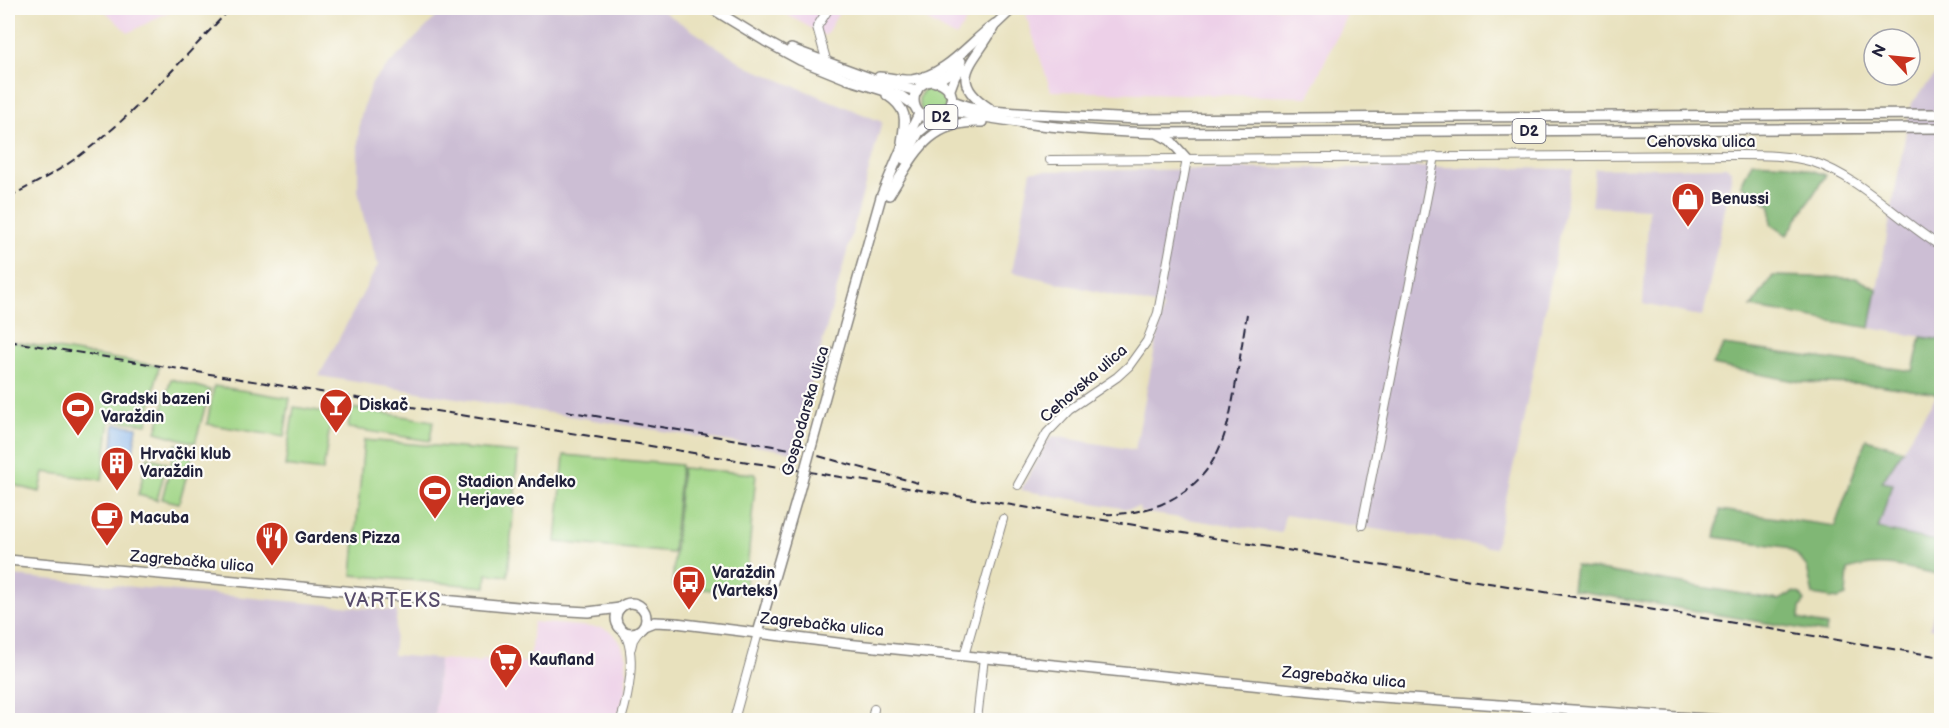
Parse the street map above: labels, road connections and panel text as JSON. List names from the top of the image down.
{
  "streets": {
    "main road": ["D2", "Gospodarska ulica", "Zagrebačka ulica"],
    "street": ["Cehovska ulica"]
  },
  "crossings": [
    ["D2", "Gospodarska ulica"],
    ["Gospodarska ulica", "Zagrebačka ulica"]
  ],
  "districts": ["VARTEKS"],
  "places": {
    "shop": ["Benussi"],
    "bar": ["Diskač"],
    "sports": ["Gradski bazeni Varaždin", "Stadion Anđelko Herjavec"],
    "building": ["Hrvački klub Varaždin"],
    "cafe": ["Macuba"],
    "restaurant": ["Gardens Pizza"],
    "bus stop": ["Varaždin (Varteks)"],
    "supermarket": ["Kaufland"]
  },
  "north": "top left"
}
